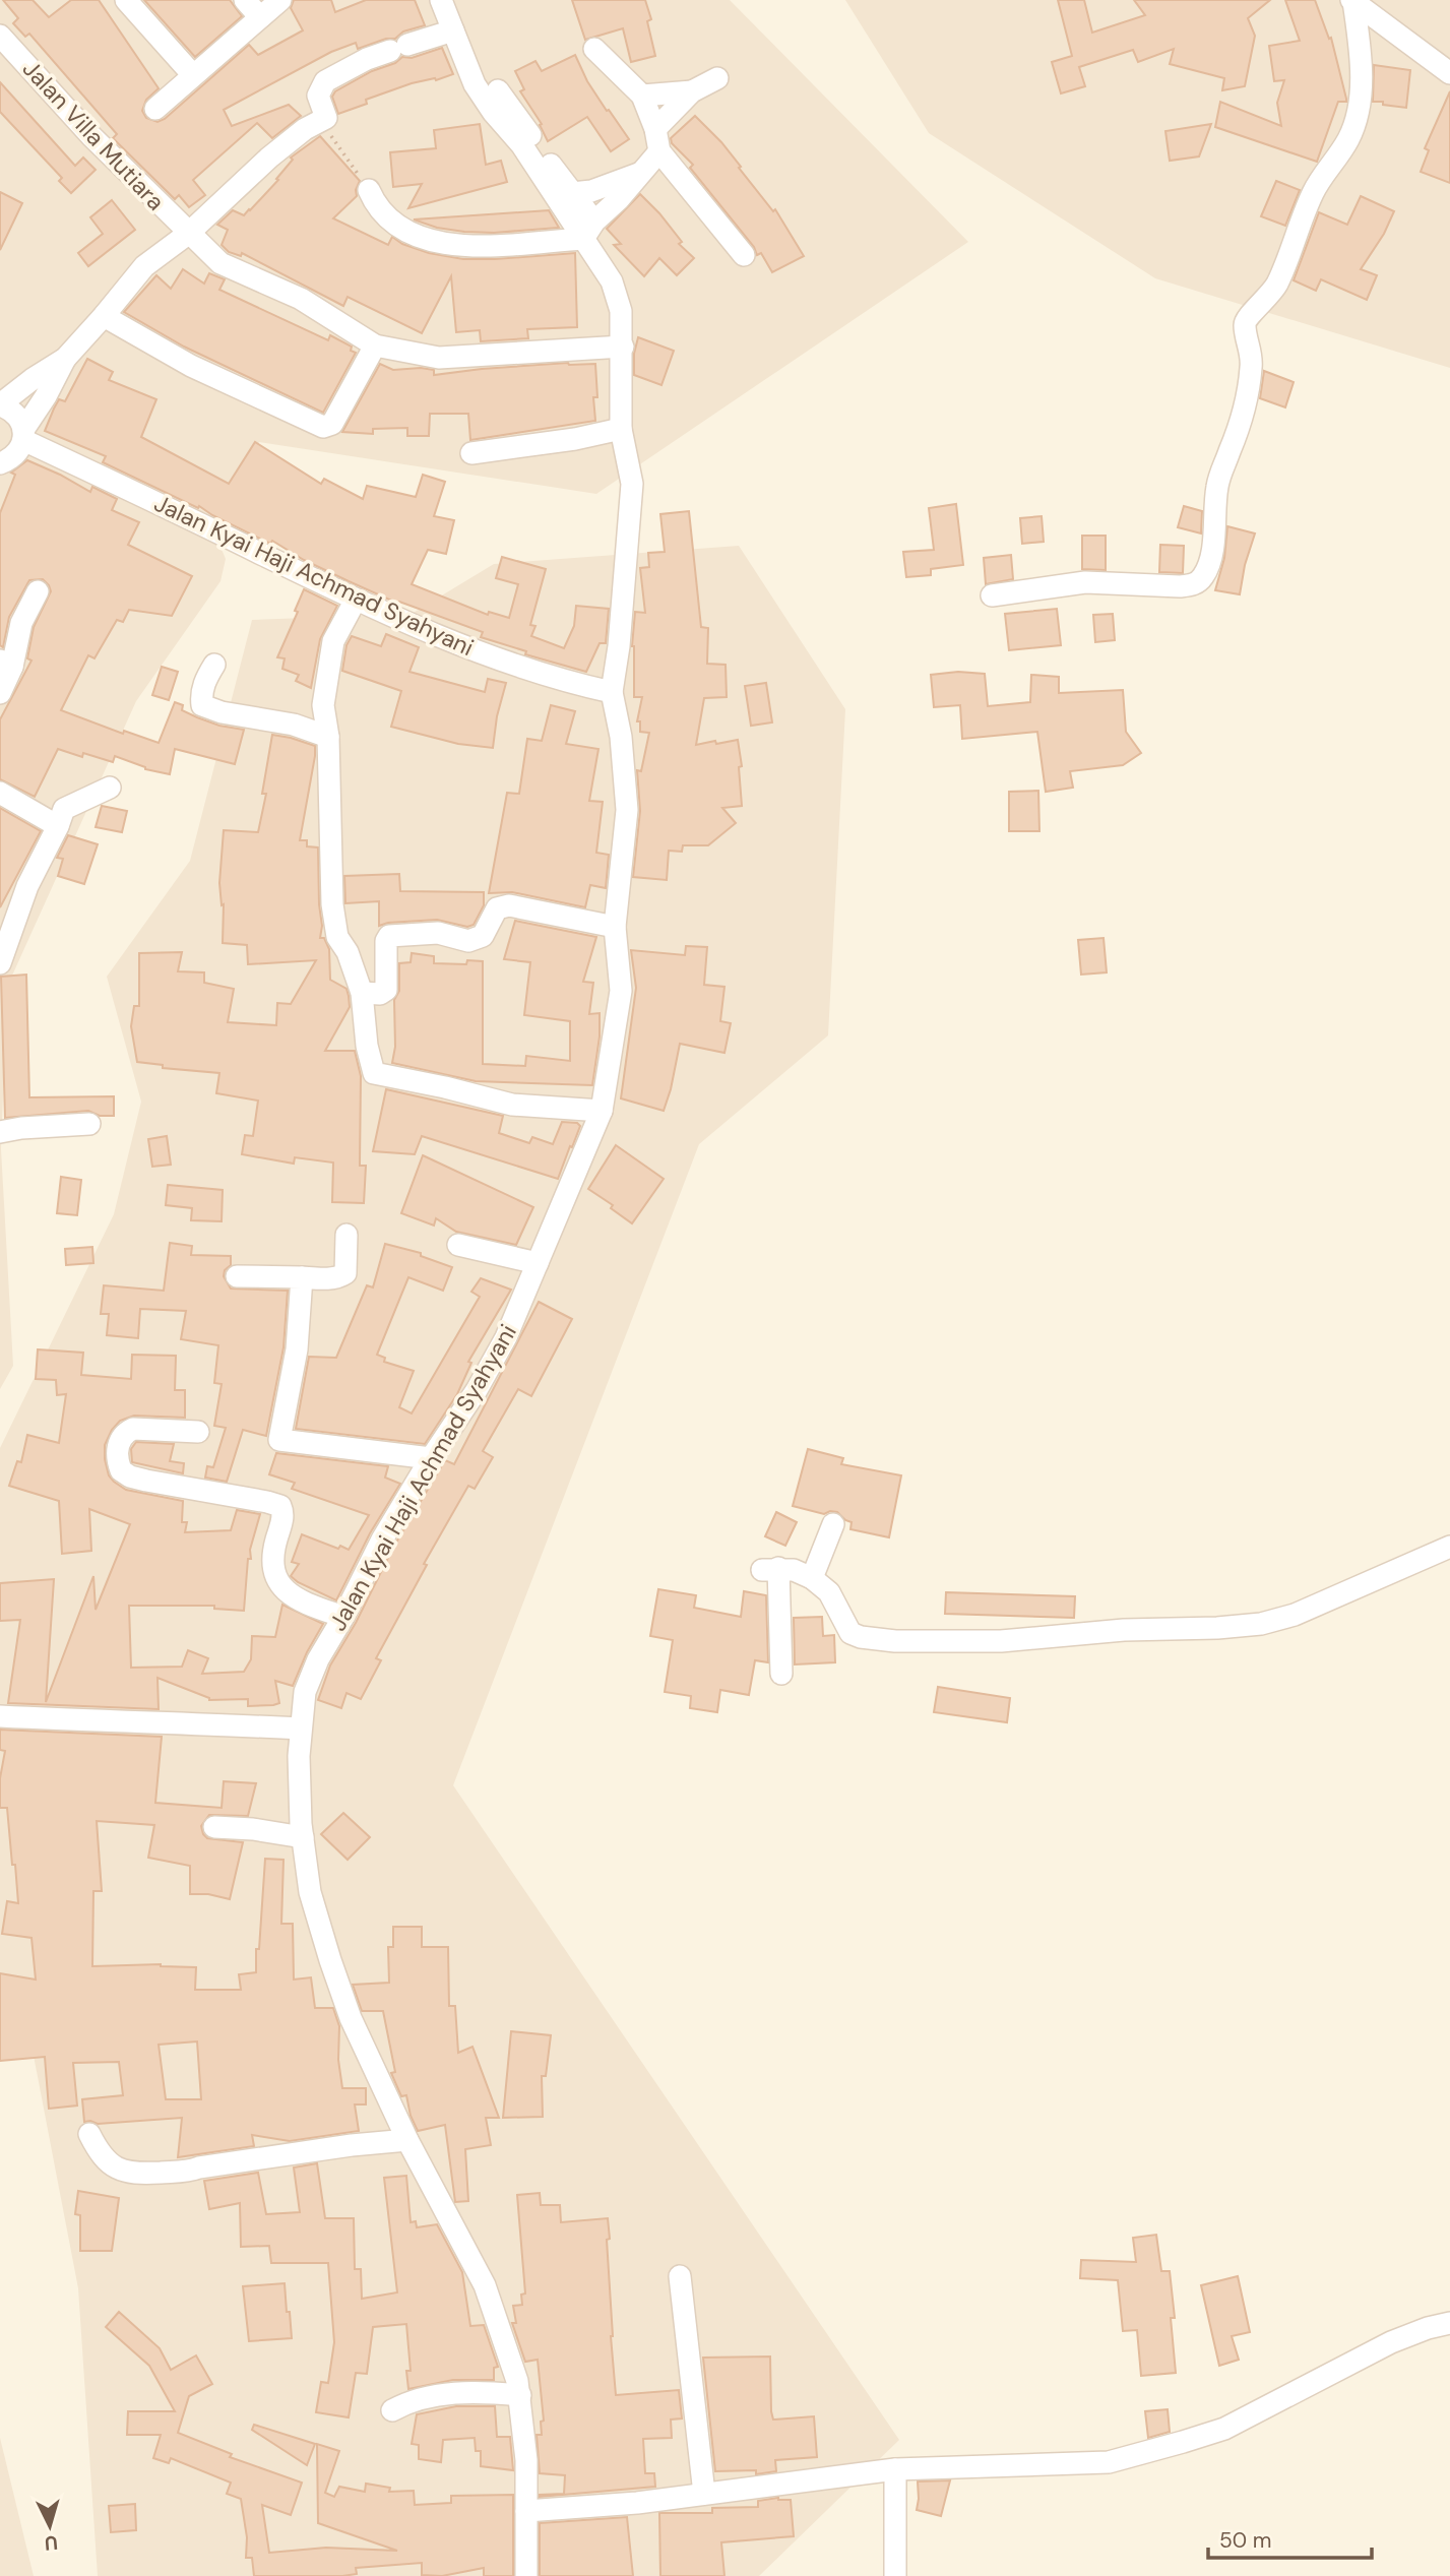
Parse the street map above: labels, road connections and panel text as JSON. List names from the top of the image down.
{
  "streets": {
    "street": ["Jalan Villa Mutiara", "Jalan Kyai Haji Achmad Syahyani"]
  },
  "scale_bar": "50 m",
  "north": "bottom"
}
